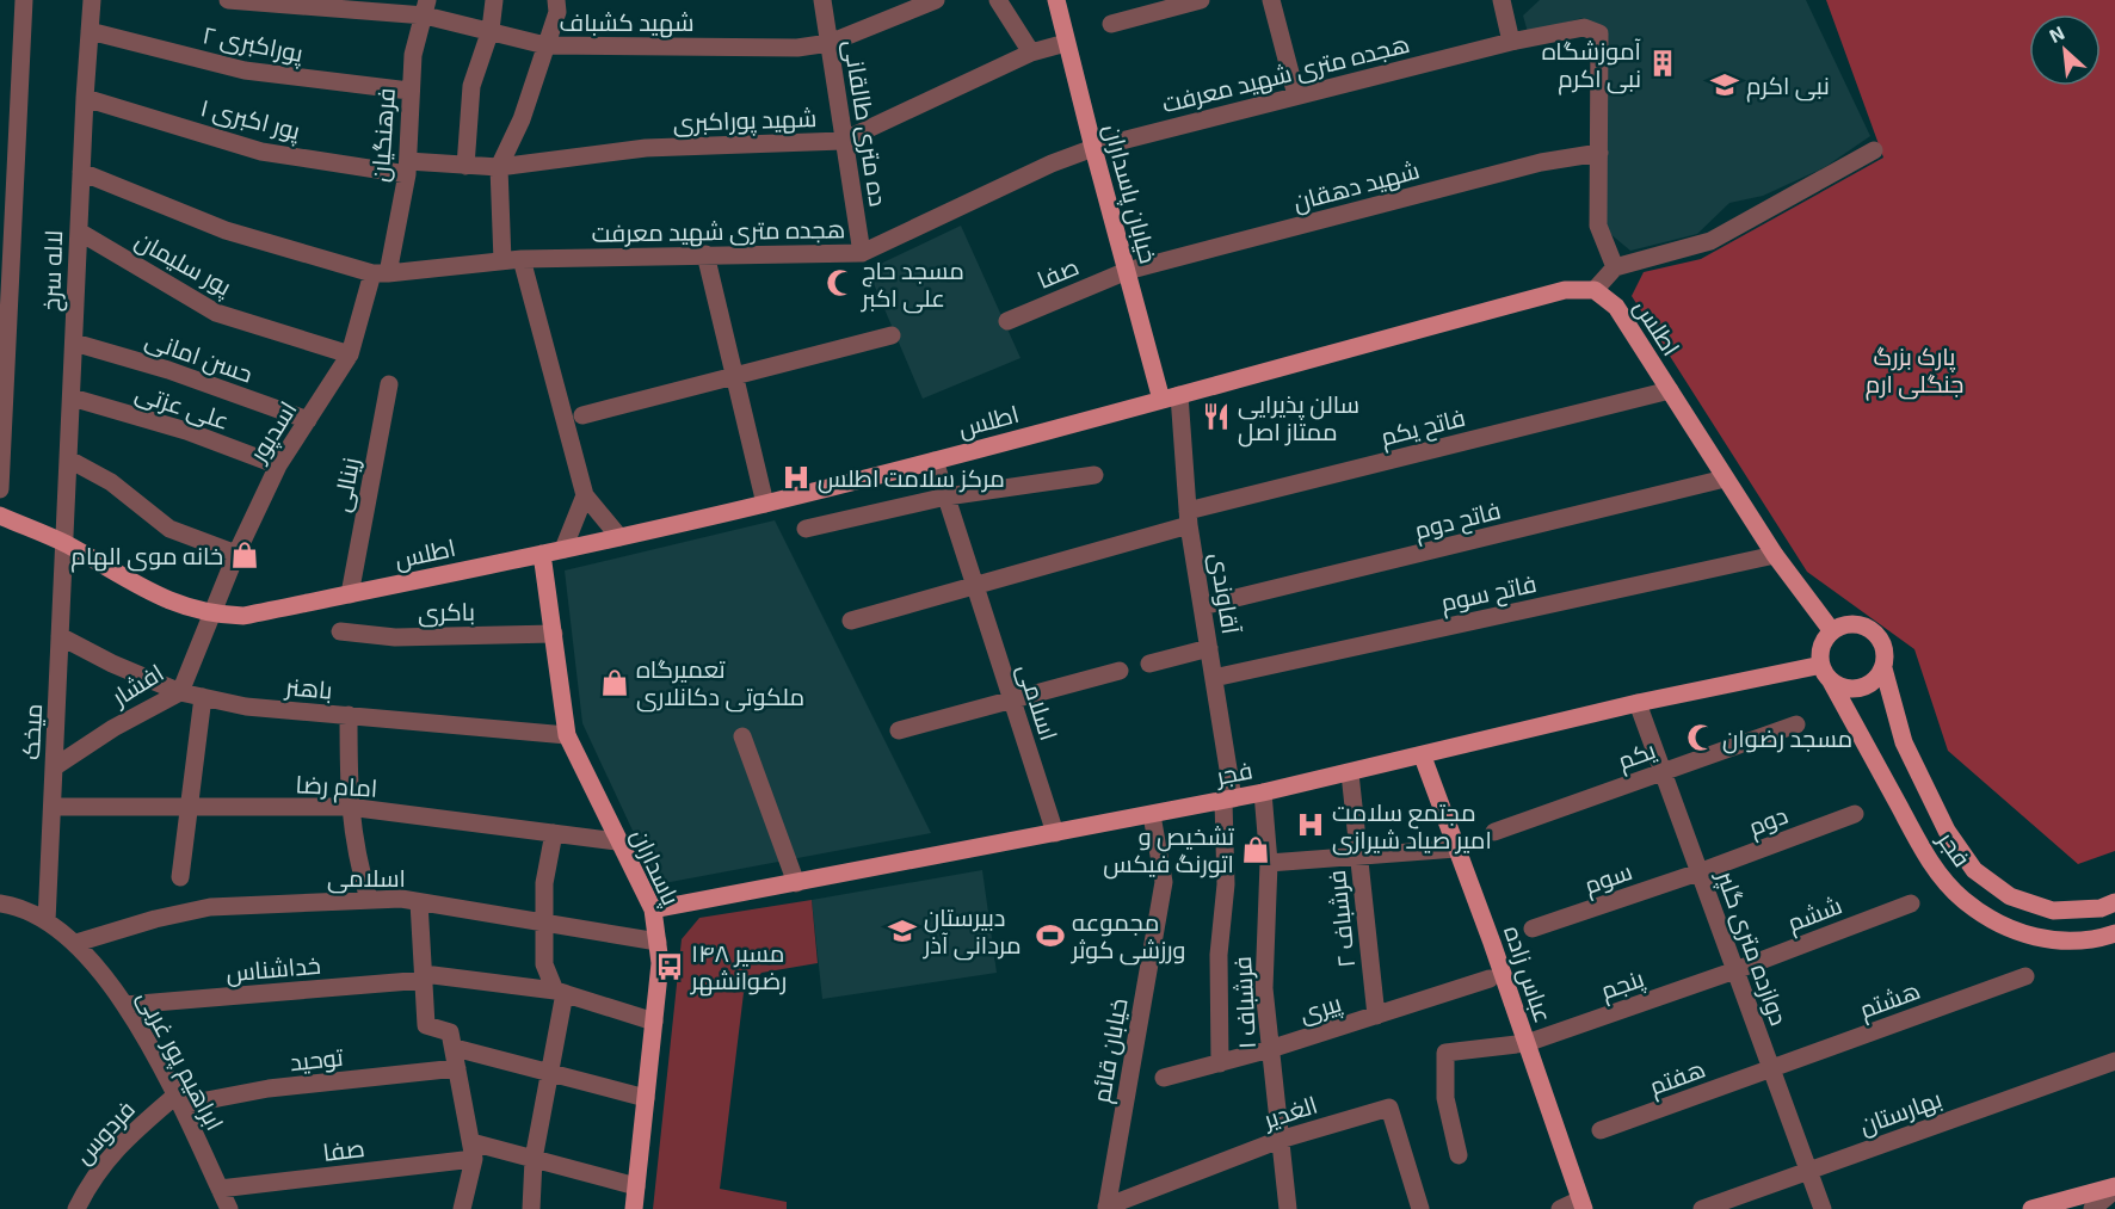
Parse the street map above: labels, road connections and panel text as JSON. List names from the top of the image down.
{
  "streets": {
    "main road": [
      "خیابان پاسداران",
      "اطلس",
      "فجر",
      "پاسداران",
      "عباس زاده"
    ],
    "street": [
      "شهید کشباف",
      "پوراکبری ۲",
      "هجده متری شهید معرفت",
      "پور اکبری ۱",
      "شهید پوراکبری",
      "ده متری طالقانی",
      "فرهنگیان",
      "شهید دهقان",
      "پور سلیمان",
      "لاله سرخ",
      "صفا",
      "حسن امانی",
      "علی عزتی",
      "فاتح یکم",
      "اسدپور",
      "زینالی",
      "فاتح دوم",
      "فاتح سوم",
      "آقاوندی",
      "باکری",
      "افشار",
      "باهنر",
      "اسلامی",
      "میخک",
      "یکم",
      "امام رضا",
      "دوم",
      "سوم",
      "ششم",
      "فرشباف ۲",
      "دوازده متری گلپر",
      "خداشناس",
      "پنجم",
      "هشتم",
      "فرشباف ۱",
      "پیری",
      "خیابان قائم",
      "توحید",
      "ابراهیم پور غربی",
      "هفتم",
      "الغدیر",
      "بهارستان",
      "فردوس"
    ]
  },
  "crossings": [
    ["شهید کشباف", "ده متری طالقانی"],
    ["شهید کشباف", "فرهنگیان"],
    ["پوراکبری ۲", "فرهنگیان"],
    ["پوراکبری ۲", "لاله سرخ"],
    ["هجده متری شهید معرفت", "ده متری طالقانی"],
    ["هجده متری شهید معرفت", "فرهنگیان"],
    ["هجده متری شهید معرفت", "شهید دهقان"],
    ["هجده متری شهید معرفت", "خیابان پاسداران"],
    ["هجده متری شهید معرفت", "لاله سرخ"],
    ["هجده متری شهید معرفت", "اسدپور"],
    ["پور اکبری ۱", "شهید پوراکبری"],
    ["پور اکبری ۱", "فرهنگیان"],
    ["پور اکبری ۱", "لاله سرخ"],
    ["شهید پوراکبری", "ده متری طالقانی"],
    ["شهید پوراکبری", "فرهنگیان"],
    ["شهید پوراکبری", "خیابان پاسداران"],
    ["فرهنگیان", "اسدپور"],
    ["شهید دهقان", "خیابان پاسداران"],
    ["شهید دهقان", "صفا"],
    ["خیابان پاسداران", "صفا"],
    ["خیابان پاسداران", "اطلس"],
    ["خیابان پاسداران", "آقاوندی"],
    ["پور سلیمان", "لاله سرخ"],
    ["پور سلیمان", "اسدپور"],
    ["لاله سرخ", "اطلس"],
    ["لاله سرخ", "حسن امانی"],
    ["لاله سرخ", "علی عزتی"],
    ["لاله سرخ", "میخک"],
    ["صفا", "پاسداران"],
    ["صفا", "ابراهیم پور غربی"],
    ["اطلس", "فاتح یکم"],
    ["اطلس", "اسدپور"],
    ["اطلس", "زینالی"],
    ["اطلس", "فاتح دوم"],
    ["اطلس", "فاتح سوم"],
    ["اطلس", "آقاوندی"],
    ["اطلس", "افشار"],
    ["اطلس", "اسلامی"],
    ["اطلس", "میخک"],
    ["اطلس", "فجر"],
    ["اطلس", "پاسداران"],
    ["حسن امانی", "اسدپور"],
    ["علی عزتی", "اسدپور"],
    ["فاتح یکم", "آقاوندی"],
    ["اسدپور", "افشار"],
    ["فاتح دوم", "آقاوندی"],
    ["فاتح سوم", "آقاوندی"],
    ["آقاوندی", "فجر"],
    ["آقاوندی", "پیری"],
    ["باکری", "پاسداران"],
    ["افشار", "باهنر"],
    ["افشار", "میخک"],
    ["باهنر", "میخک"],
    ["باهنر", "پاسداران"],
    ["اسلامی", "فجر"],
    ["اسلامی", "پاسداران"],
    ["اسلامی", "ابراهیم پور غربی"],
    ["میخک", "امام رضا"],
    ["میخک", "ابراهیم پور غربی"],
    ["یکم", "دوازده متری گلپر"],
    ["فجر", "پاسداران"],
    ["فجر", "فرشباف ۲"],
    ["فجر", "دوازده متری گلپر"],
    ["فجر", "عباس زاده"],
    ["فجر", "فرشباف ۱"],
    ["فجر", "خیابان قائم"],
    ["امام رضا", "پاسداران"],
    ["دوم", "سوم"],
    ["دوم", "دوازده متری گلپر"],
    ["پاسداران", "خداشناس"],
    ["سوم", "دوازده متری گلپر"],
    ["ششم", "دوازده متری گلپر"],
    ["ششم", "پنجم"],
    ["فرشباف ۲", "پیری"],
    ["دوازده متری گلپر", "پنجم"],
    ["دوازده متری گلپر", "هشتم"],
    ["دوازده متری گلپر", "هفتم"],
    ["دوازده متری گلپر", "بهارستان"],
    ["خداشناس", "ابراهیم پور غربی"],
    ["عباس زاده", "پنجم"],
    ["هشتم", "هفتم"],
    ["فرشباف ۱", "پیری"],
    ["فرشباف ۱", "الغدیر"],
    ["خیابان قائم", "الغدیر"],
    ["توحید", "ابراهیم پور غربی"],
    ["توحید", "فردوس"],
    ["ابراهیم پور غربی", "فردوس"]
  ],
  "parks": ["پارک بزرگ جنگلی ارم"],
  "places": {
    "building": ["آموزشگاه نبی اکرم"],
    "school or university": ["نبی اکرم", "دبیرستان مردانی آذر"],
    "mosque": ["مسجد حاج علی اکبر", "مسجد رضوان"],
    "restaurant": ["سالن پذیرایی ممتاز اصل"],
    "hospital": ["مرکز سلامت اطلس", "مجتمع سلامت امیر صیاد شیرازی"],
    "shop": ["خانه موی الهام", "تعمیرگاه ملکوتی دکانلاری", "تشخیص و اتورنگ فیکس"],
    "sports": ["مجموعه ورزشی کوثر"],
    "bus stop": ["مسیر ۱۴۸ رضوانشهر"]
  },
  "north": "top left"
}
